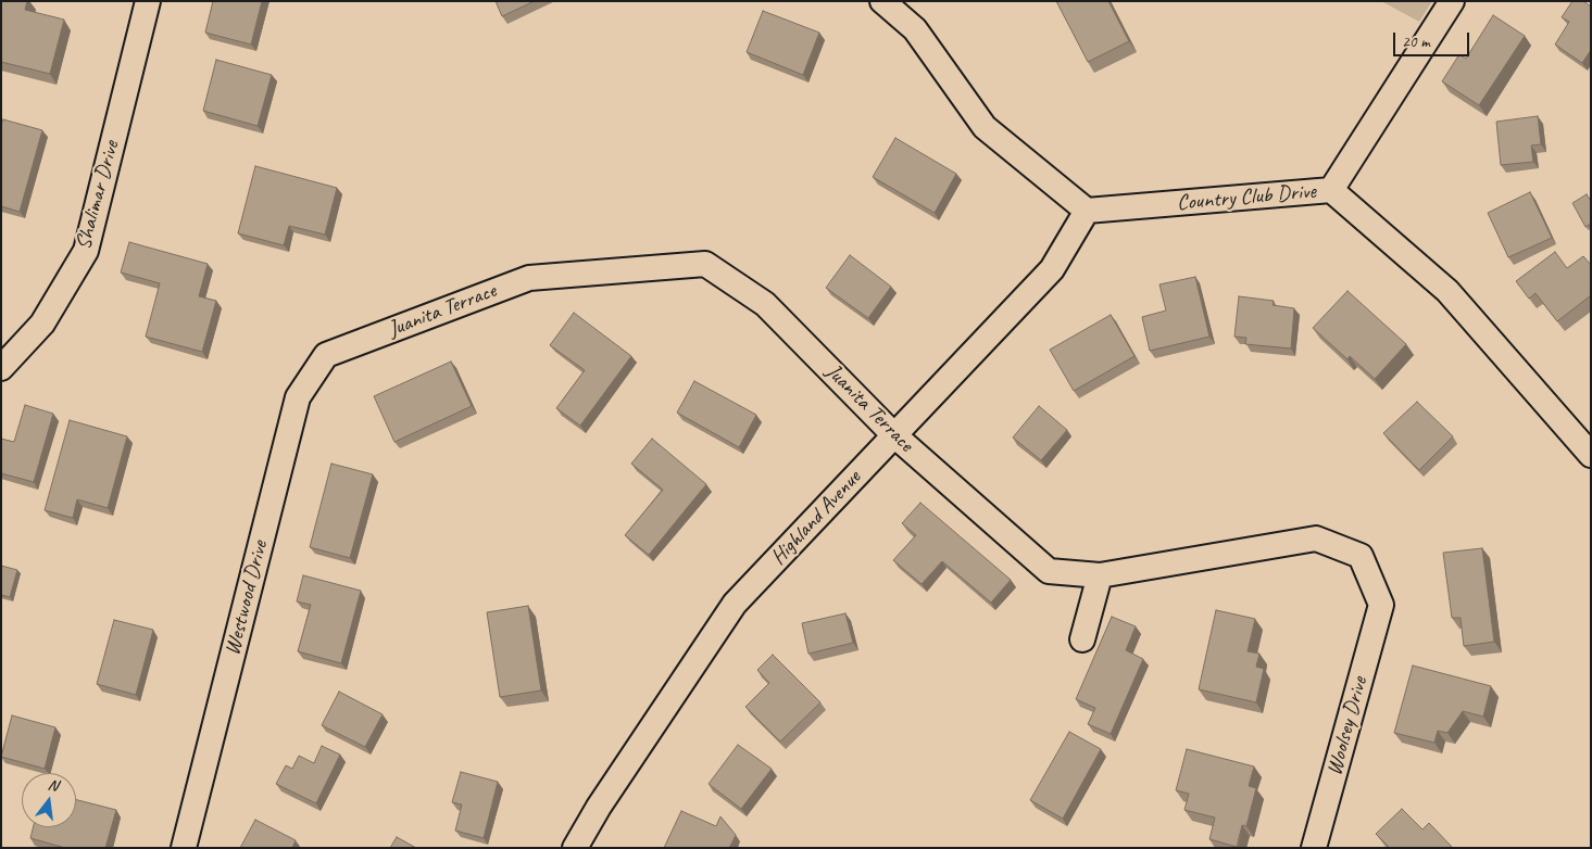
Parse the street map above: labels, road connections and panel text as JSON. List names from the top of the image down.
{
  "streets": {
    "street": [
      "Shalimar Drive",
      "Country Club Drive",
      "Juanita Terrace",
      "Highland Avenue",
      "Westwood Drive",
      "Woolsey Drive"
    ]
  },
  "crossings": [
    ["Country Club Drive", "Highland Avenue"],
    ["Juanita Terrace", "Highland Avenue"],
    ["Juanita Terrace", "Westwood Drive"],
    ["Juanita Terrace", "Woolsey Drive"]
  ],
  "scale_bar": "20 m",
  "north": "top"
}
